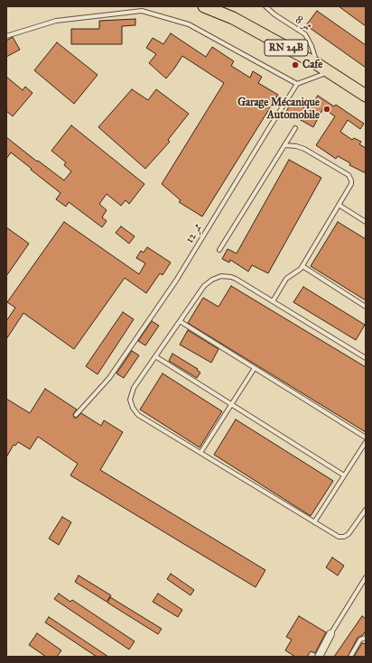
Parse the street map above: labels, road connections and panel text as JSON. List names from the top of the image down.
{
  "streets": {
    "main road": ["RN 24B"],
    "lane": ["ممر 8", "ممر 12"]
  },
  "crossings": [
    ["ممر 8", "RN 24B"]
  ],
  "places": ["Cafe", "Garage Mécanique Automobile"]
}
